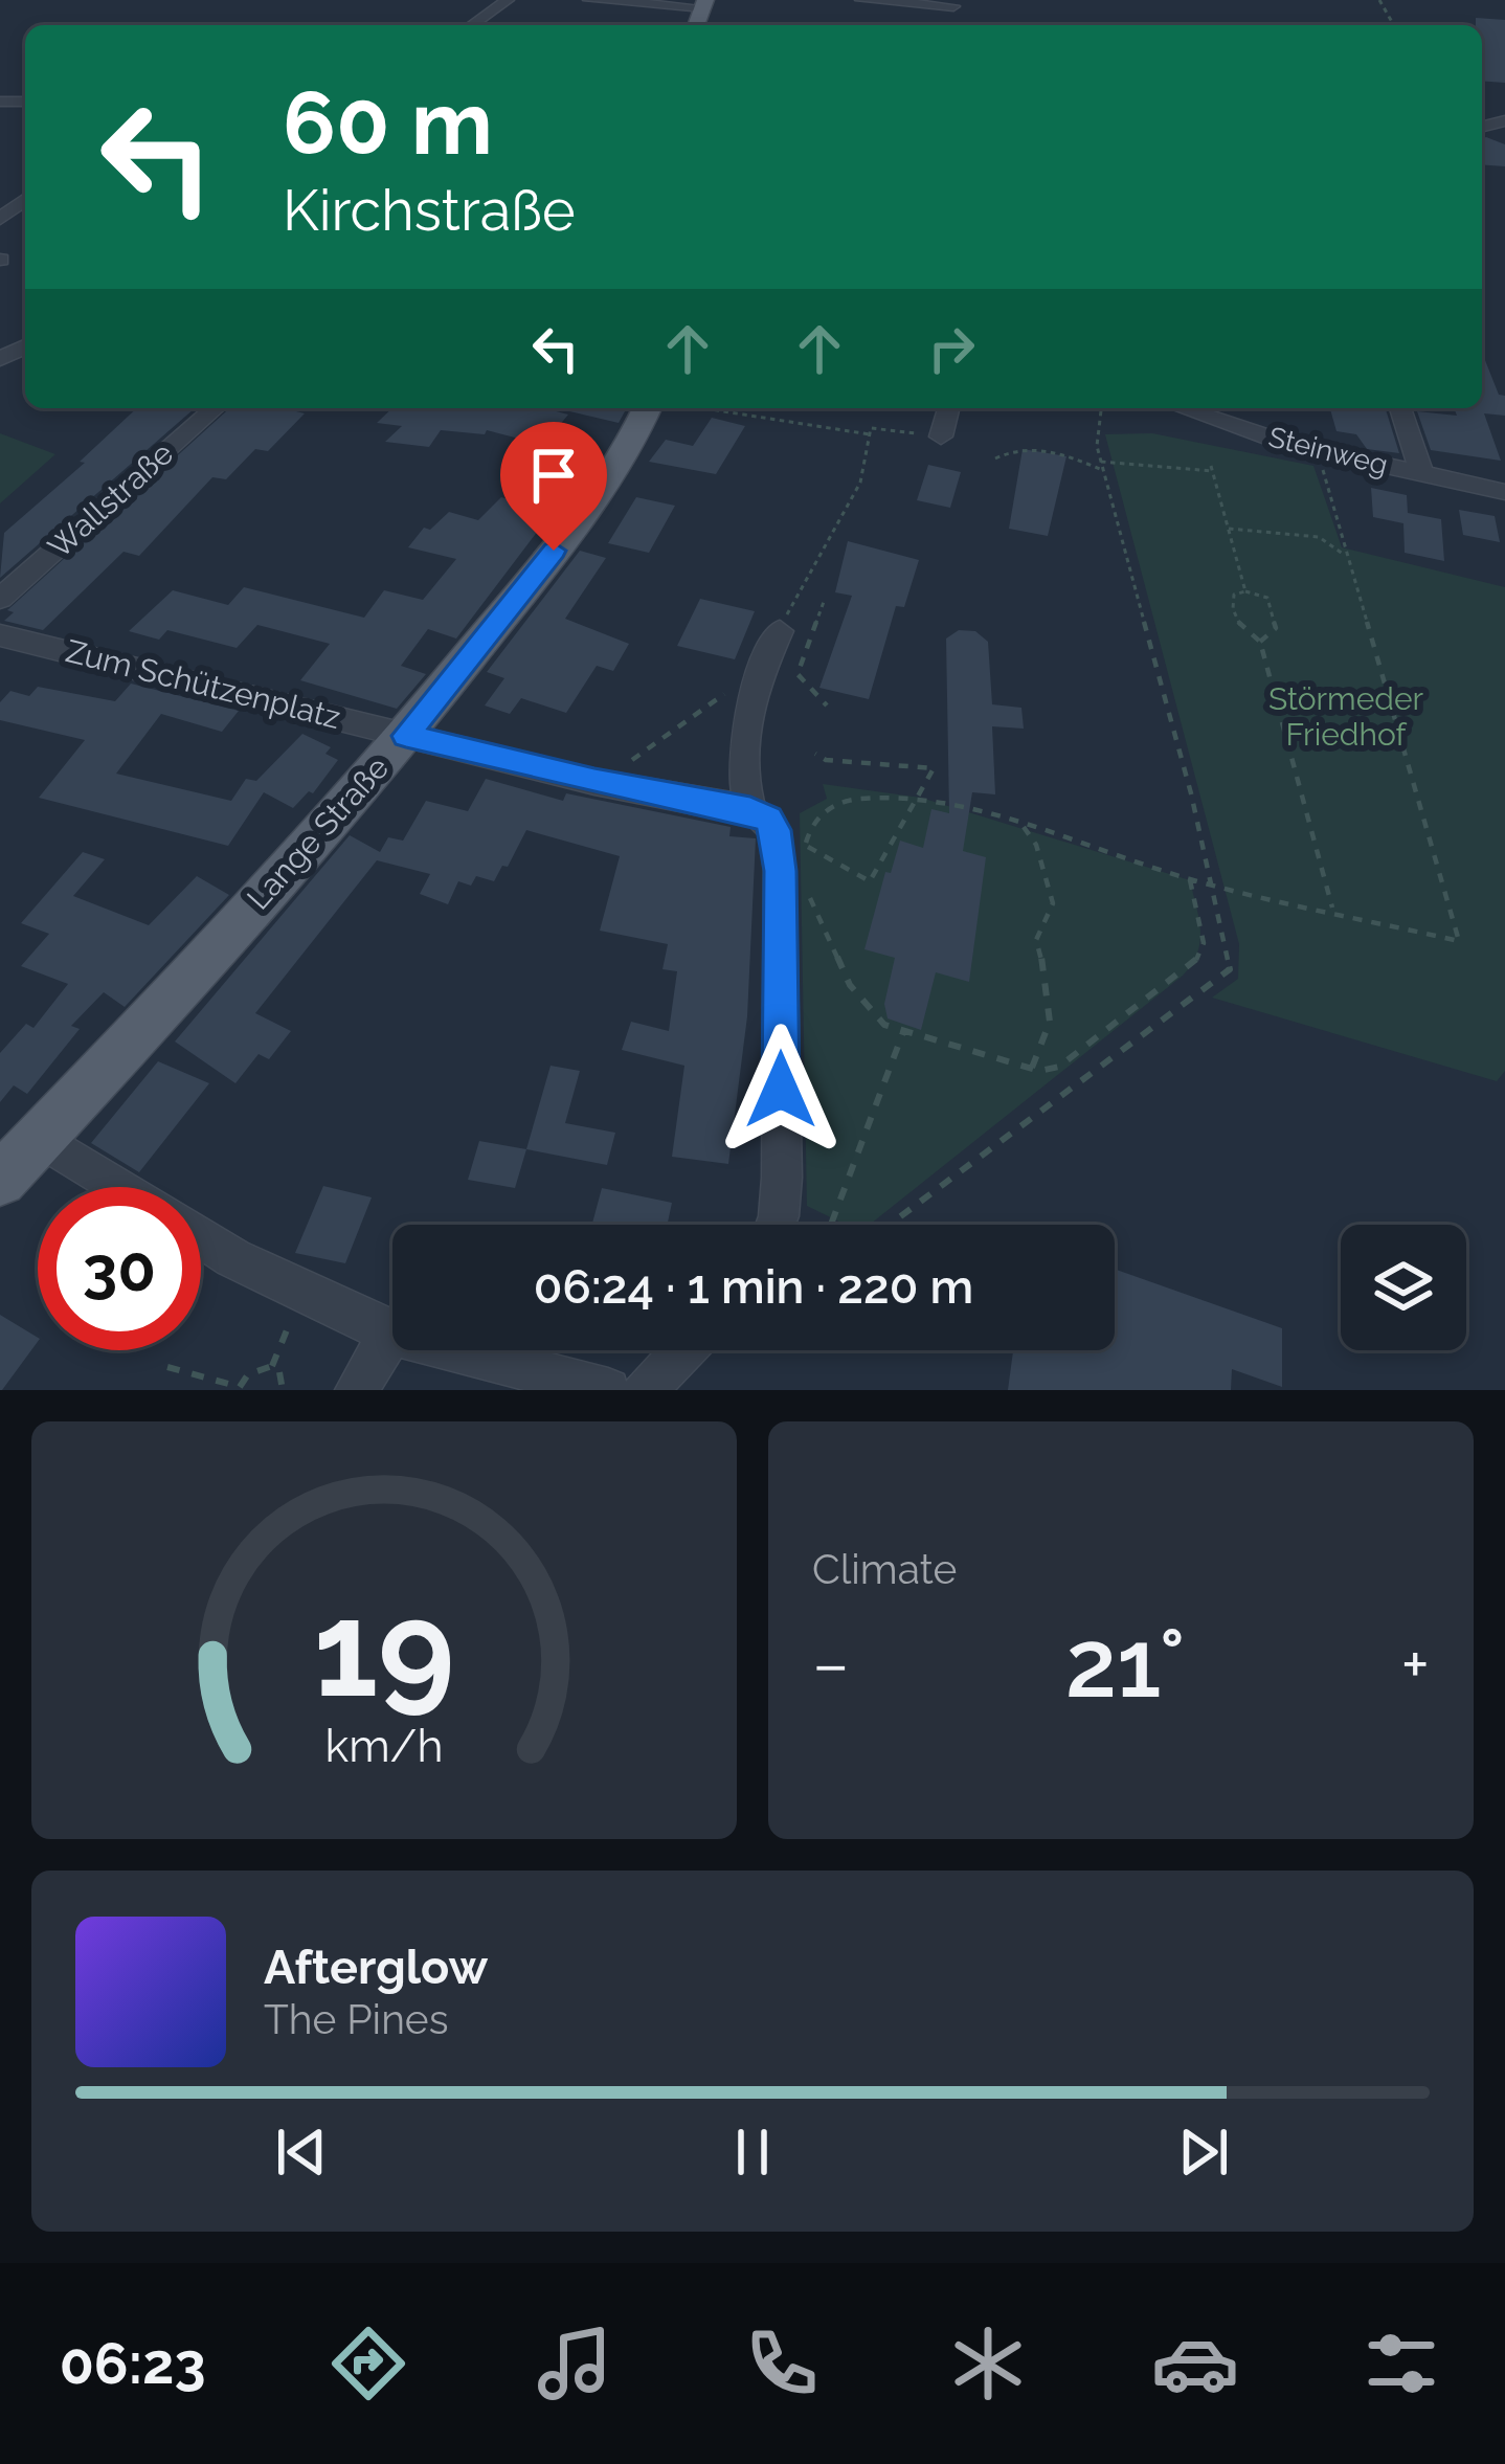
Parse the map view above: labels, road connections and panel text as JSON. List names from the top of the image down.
{
  "streets": {
    "main road": ["Lange Straße"],
    "street": ["Steinweg", "Wallstraße", "Zum Schützenplatz"]
  },
  "crossings": [
    ["Zum Schützenplatz", "Lange Straße"]
  ],
  "parks": ["Störmeder Friedhof"],
  "page": {
    "turn": ["60 m", "Kirchstraße"],
    "limit": "30",
    "trip": "06:24 · 1 min · 220 m",
    "tile": "Climate",
    "heat": ["−", "21°", "+"],
    "song": ["Afterglow", "The Pines"],
    "tabs": "06:23",
    "gauge": ["19", "km/h"]
  }
}
